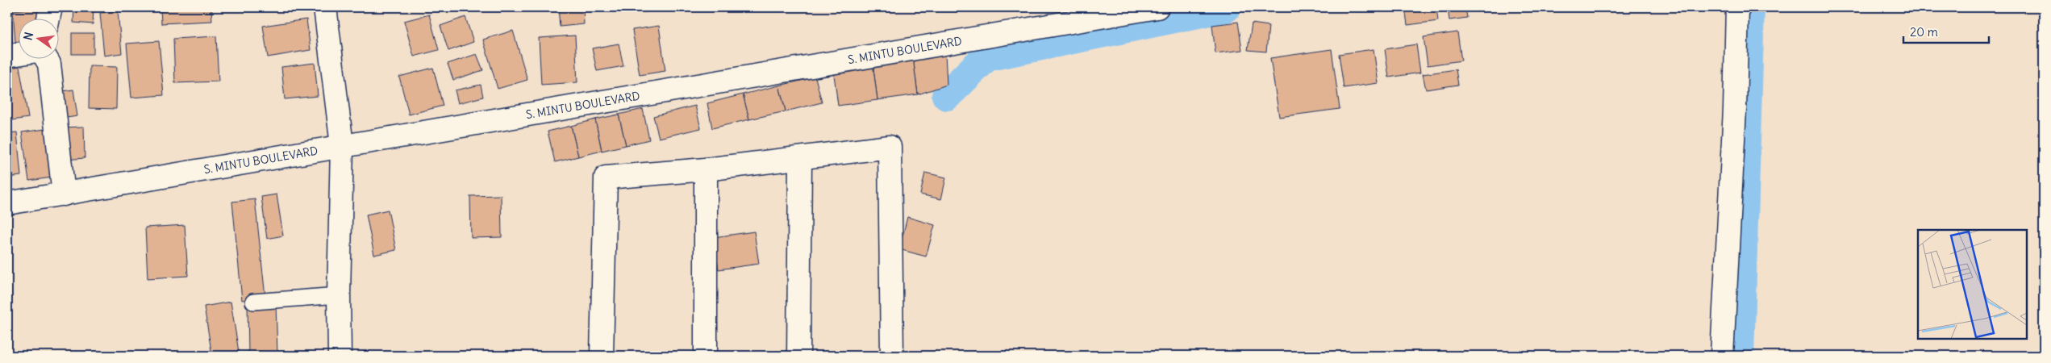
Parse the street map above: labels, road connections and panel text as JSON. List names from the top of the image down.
{
  "streets": {
    "street": ["S. MINTU BOULEVARD"]
  },
  "scale_bar": "20 m",
  "north": "left"
}
